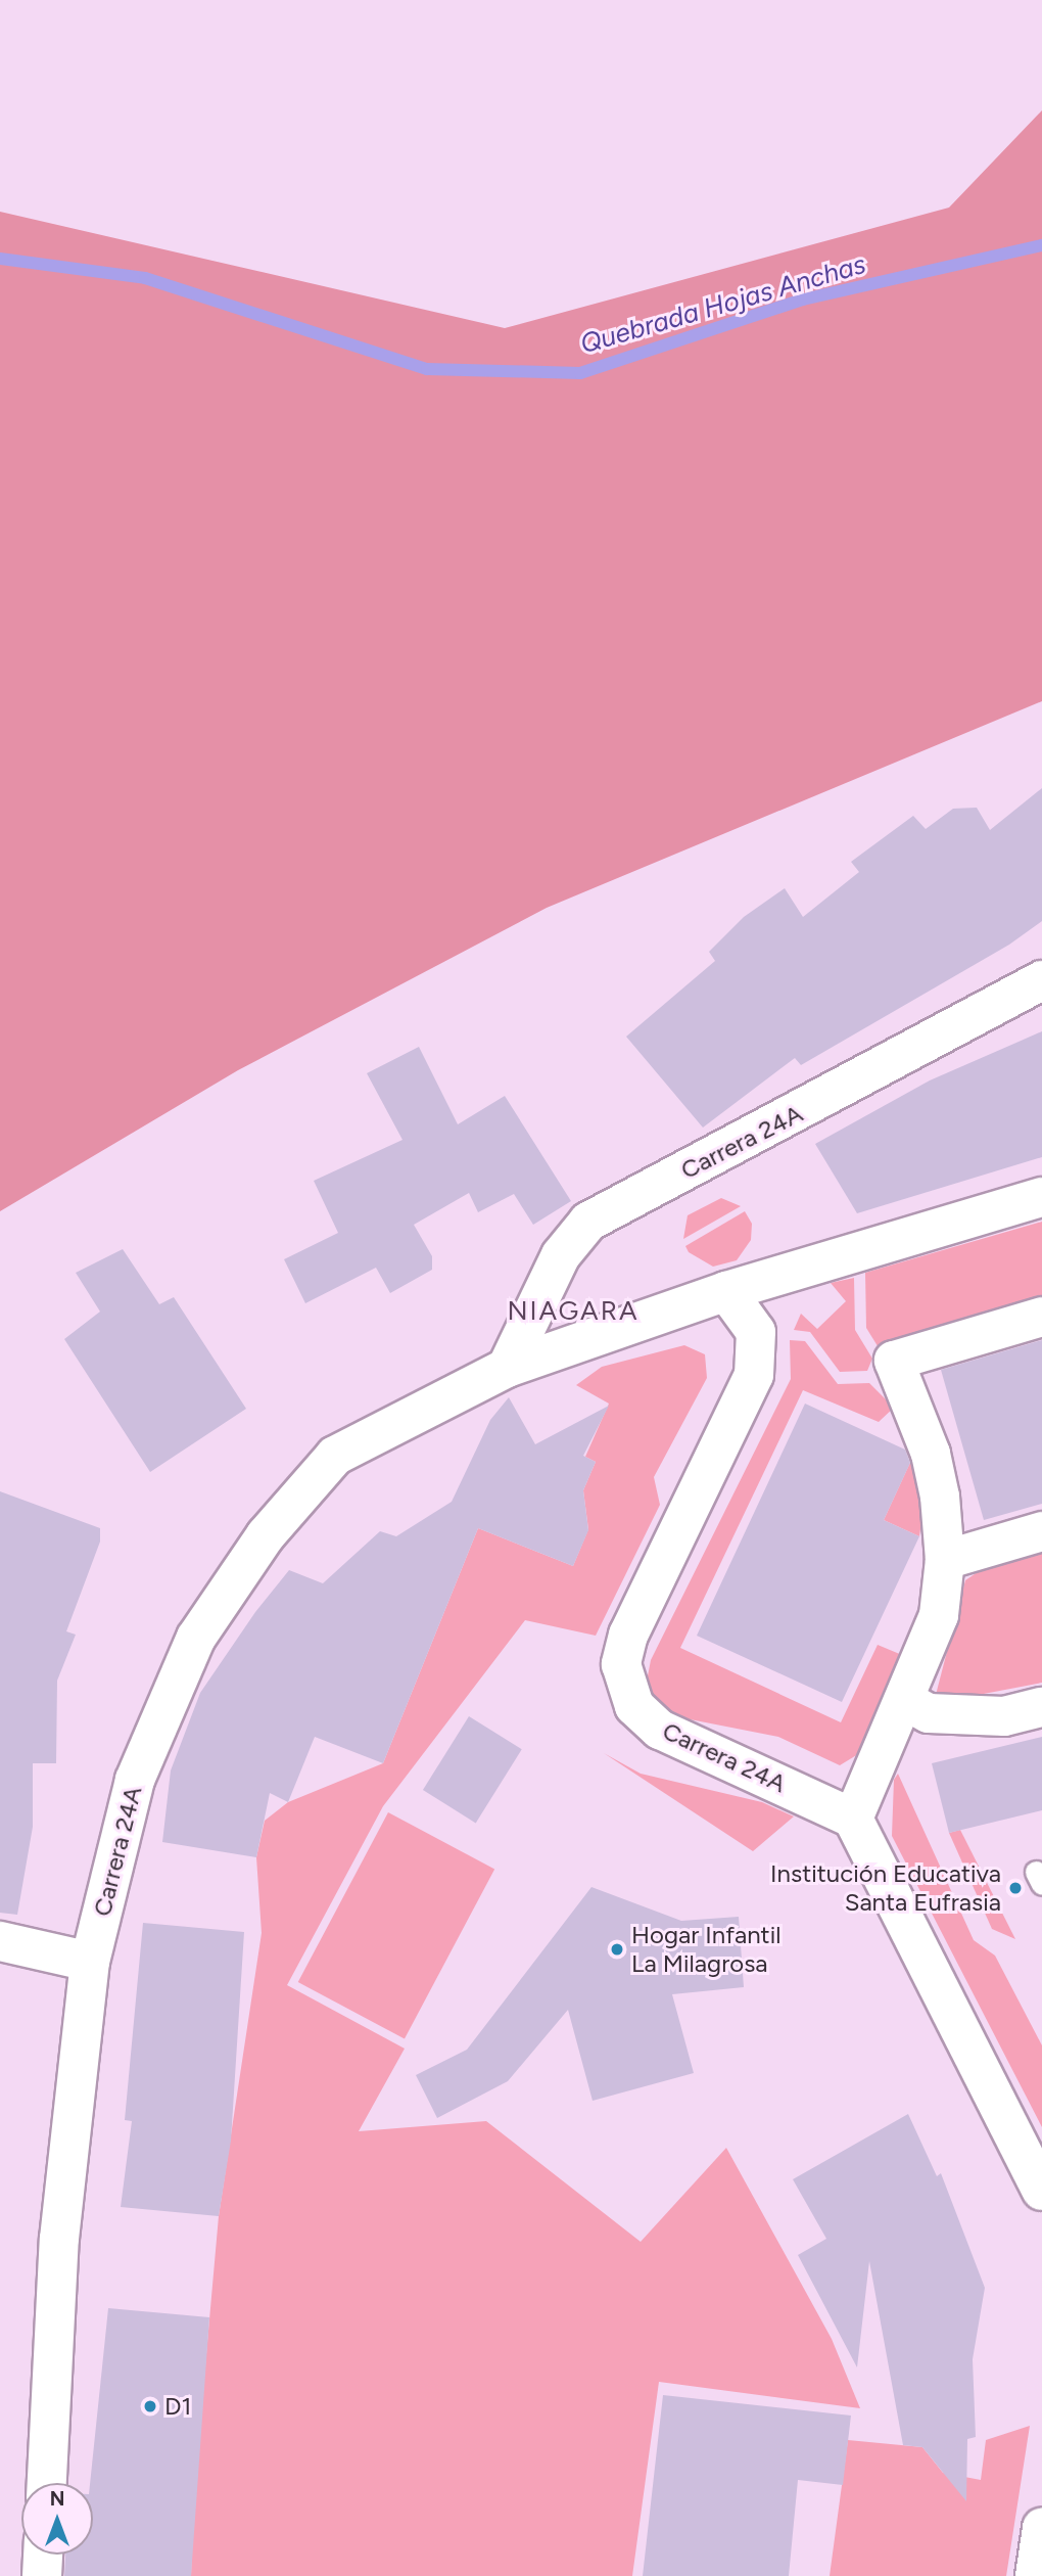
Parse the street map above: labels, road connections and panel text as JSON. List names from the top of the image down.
{
  "streets": {
    "street": ["Carrera 24A"]
  },
  "districts": ["NIAGARA"],
  "water": ["Quebrada Hojas Anchas"],
  "places": ["Institución Educativa Santa Eufrasia", "Hogar Infantil La Milagrosa", "D1"],
  "north": "top"
}
